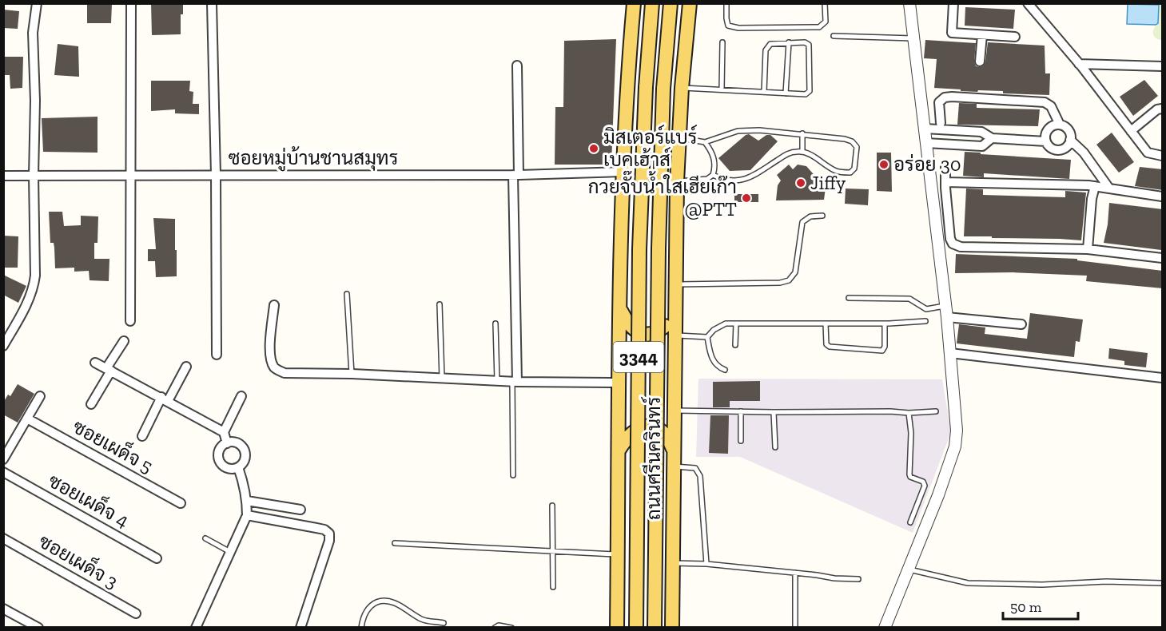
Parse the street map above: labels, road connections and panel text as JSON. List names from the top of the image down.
{
  "streets": {
    "main road": ["3344", "ถนนศรีนครินทร์"],
    "street": [
      "ซอยหมู่บ้านชานสมุทร",
      "ซอยเผด็จ 5",
      "ซอยเผด็จ 4",
      "ซอยเผด็จ 3"
    ]
  },
  "crossings": [
    ["ซอยหมู่บ้านชานสมุทร", "ถนนศรีนครินทร์"]
  ],
  "places": [
    "มิสเตอร์แบร์ เบคเฮ้าส์",
    "อร่อย 30",
    "Jiffy",
    "กวยจั๊บน้ำใสเฮียเก๊า @PTT"
  ],
  "scale_bar": "50 m"
}
